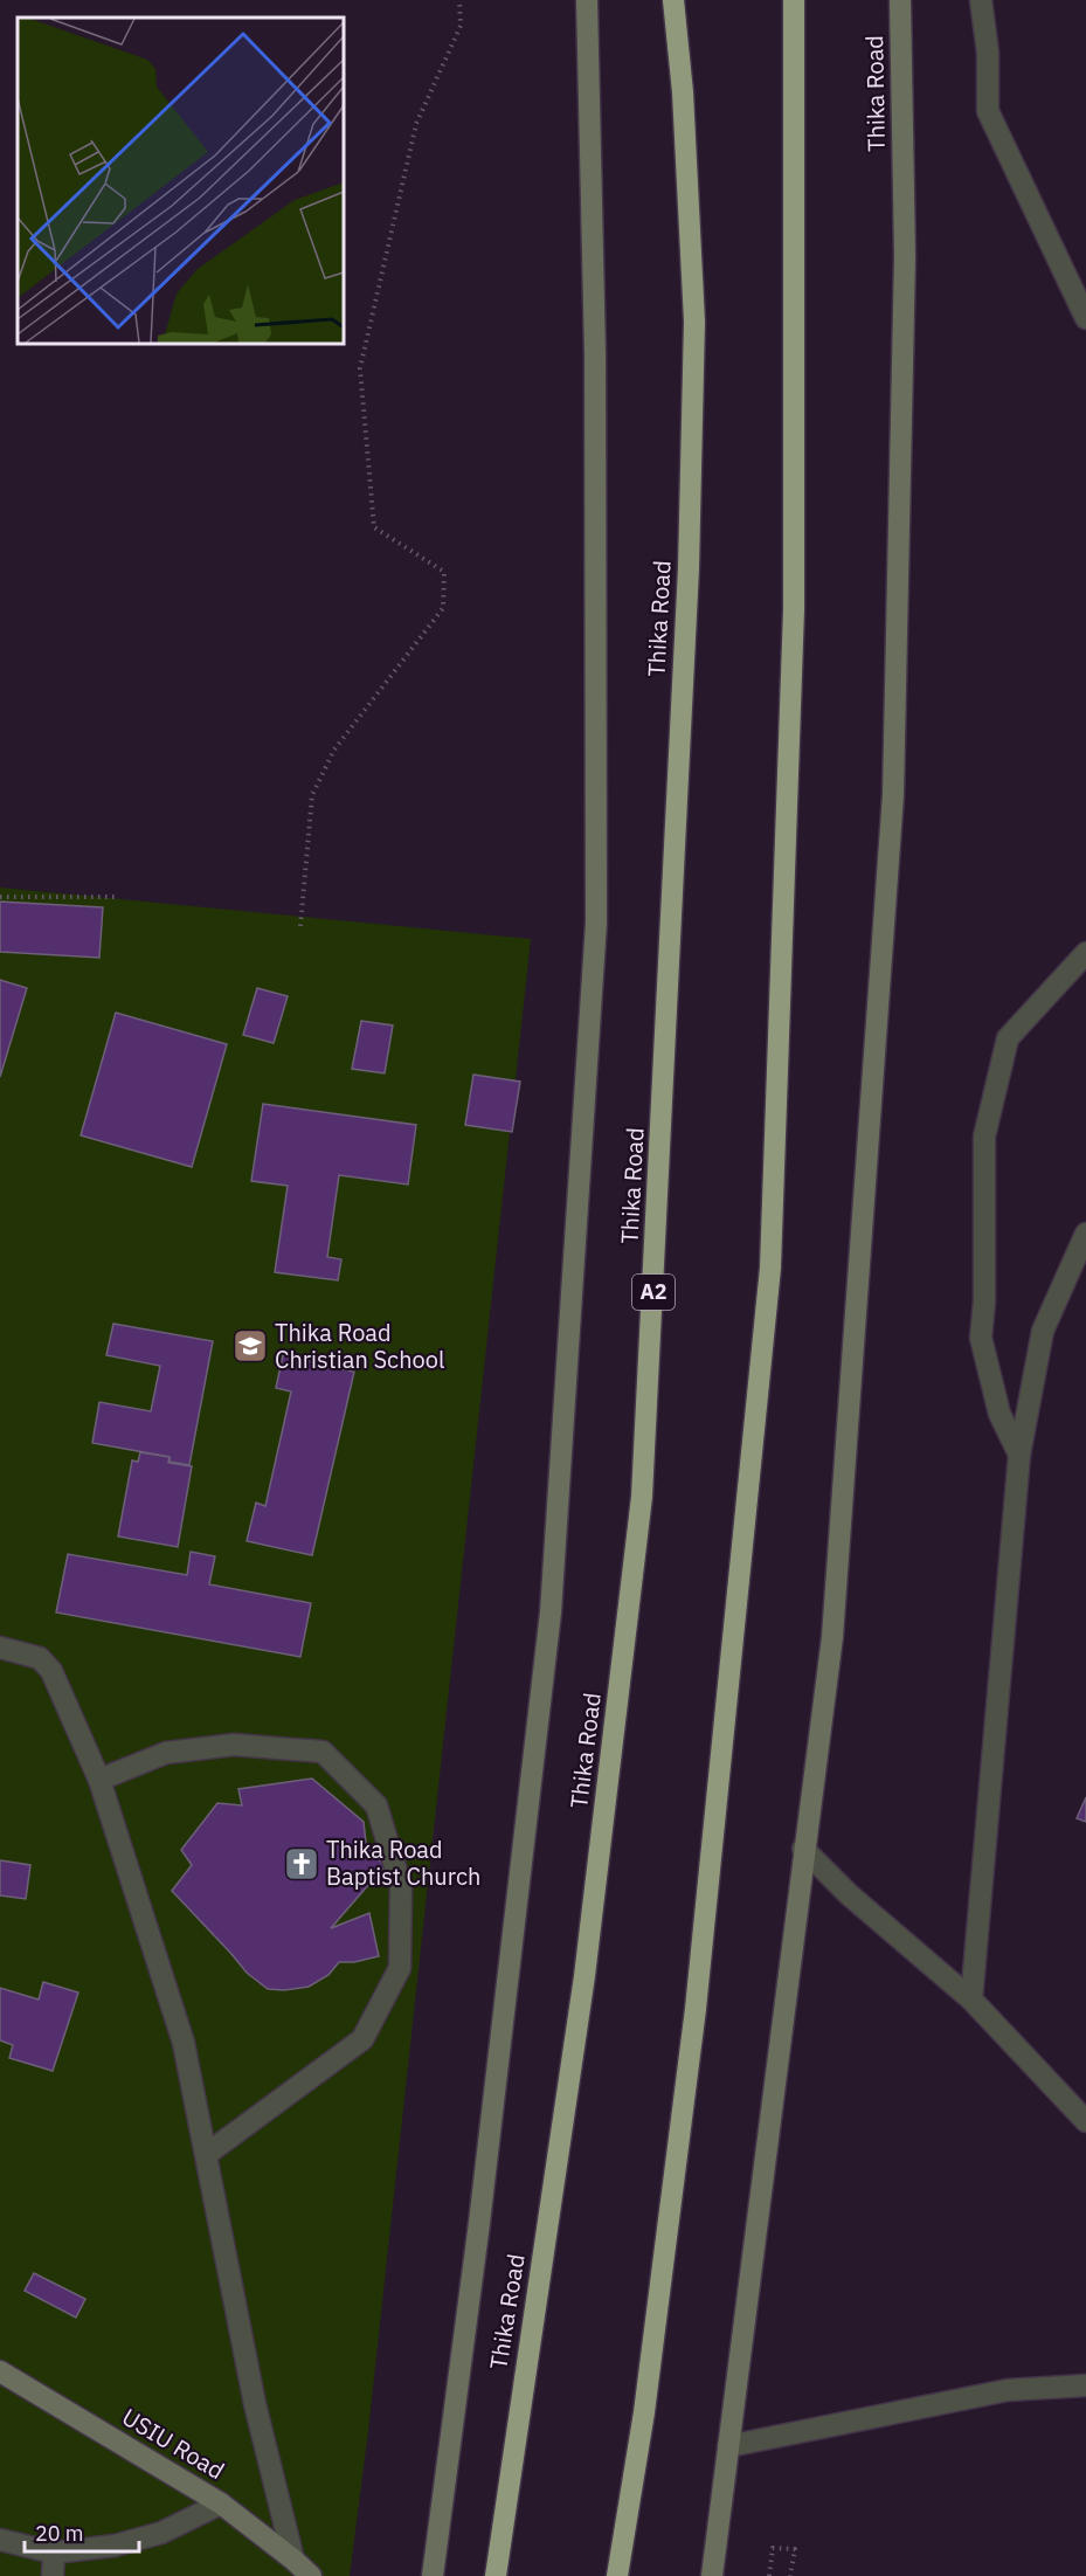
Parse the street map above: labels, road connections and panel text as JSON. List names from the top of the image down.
{
  "streets": {
    "highway": ["Thika Road", "A2"],
    "main road": ["USIU Road"]
  },
  "places": {
    "school or university": ["Thika Road Christian School"],
    "church": ["Thika Road Baptist Church"]
  },
  "scale_bar": "20 m"
}
